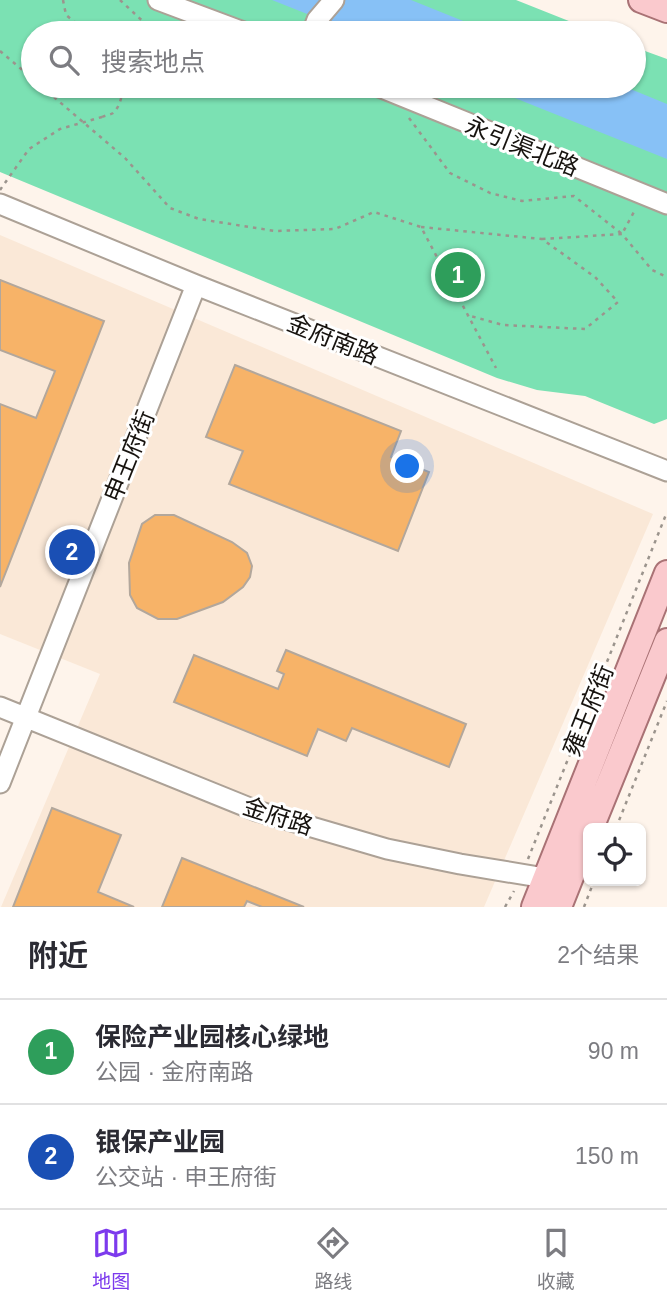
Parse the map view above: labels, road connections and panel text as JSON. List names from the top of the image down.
{
  "streets": {
    "main road": ["雍王府街"],
    "street": [
      "永引渠北路",
      "金府南路",
      "申王府街",
      "金府路"
    ]
  },
  "crossings": [
    ["金府南路", "申王府街"],
    ["申王府街", "金府路"],
    ["雍王府街", "金府路"]
  ],
  "page": {
    "search": "搜索地点",
    "pins": ["1", "2"],
    "heading": ["附近", "2个结果"],
    "list": [
      {
        "mark": "1",
        "name": "保险产业园核心绿地",
        "note": "公园 · 金府南路",
        "value": "90 m"
      },
      {
        "mark": "2",
        "name": "银保产业园",
        "note": "公交站 · 申王府街",
        "value": "150 m"
      }
    ],
    "nav": ["地图", "路线", "收藏"]
  }
}
